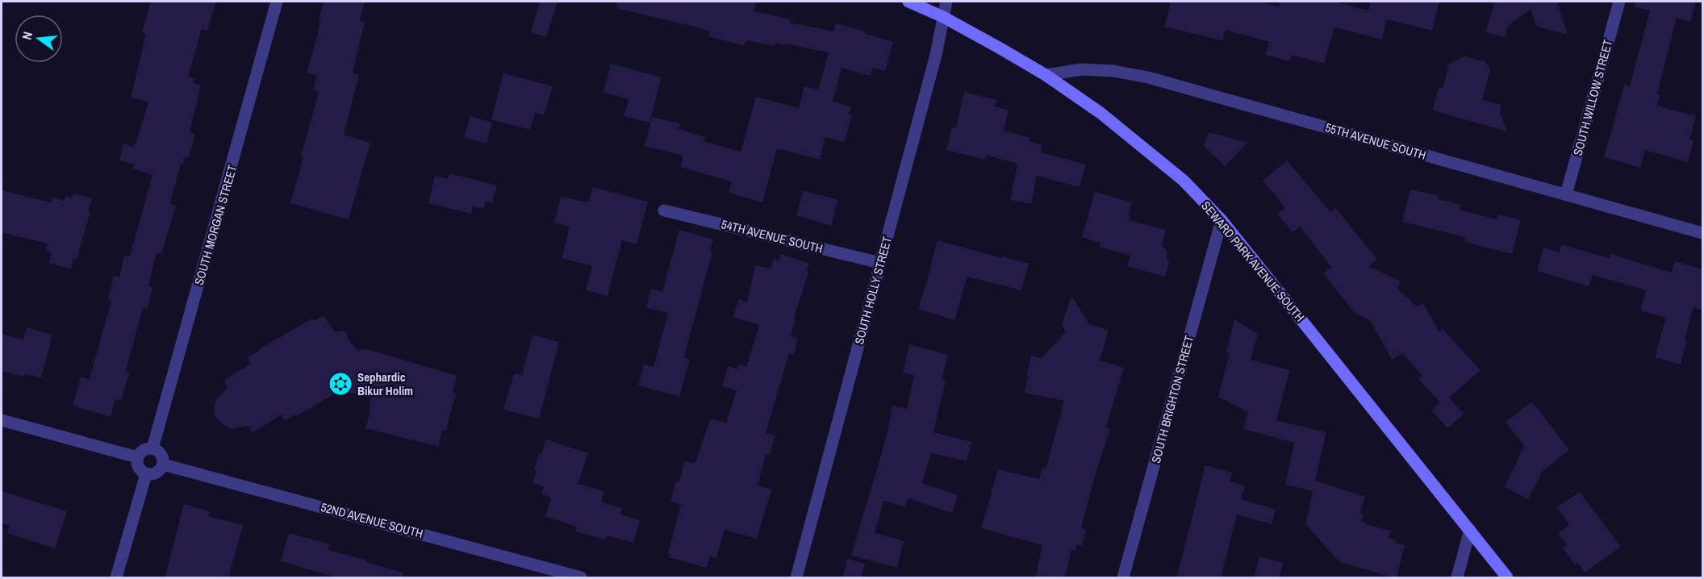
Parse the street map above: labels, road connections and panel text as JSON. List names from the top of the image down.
{
  "streets": {
    "main road": ["SEWARD PARK AVENUE SOUTH"],
    "street": [
      "SOUTH WILLOW STREET",
      "55TH AVENUE SOUTH",
      "SOUTH MORGAN STREET",
      "54TH AVENUE SOUTH",
      "SOUTH HOLLY STREET",
      "SOUTH BRIGHTON STREET",
      "52ND AVENUE SOUTH"
    ]
  },
  "crossings": [
    ["SOUTH WILLOW STREET", "55TH AVENUE SOUTH"],
    ["55TH AVENUE SOUTH", "SEWARD PARK AVENUE SOUTH"],
    ["SOUTH MORGAN STREET", "52ND AVENUE SOUTH"],
    ["54TH AVENUE SOUTH", "SOUTH HOLLY STREET"],
    ["SEWARD PARK AVENUE SOUTH", "SOUTH HOLLY STREET"],
    ["SEWARD PARK AVENUE SOUTH", "SOUTH BRIGHTON STREET"]
  ],
  "places": {
    "synagogue": ["Sephardic Bikur Holim"]
  },
  "north": "left"
}
